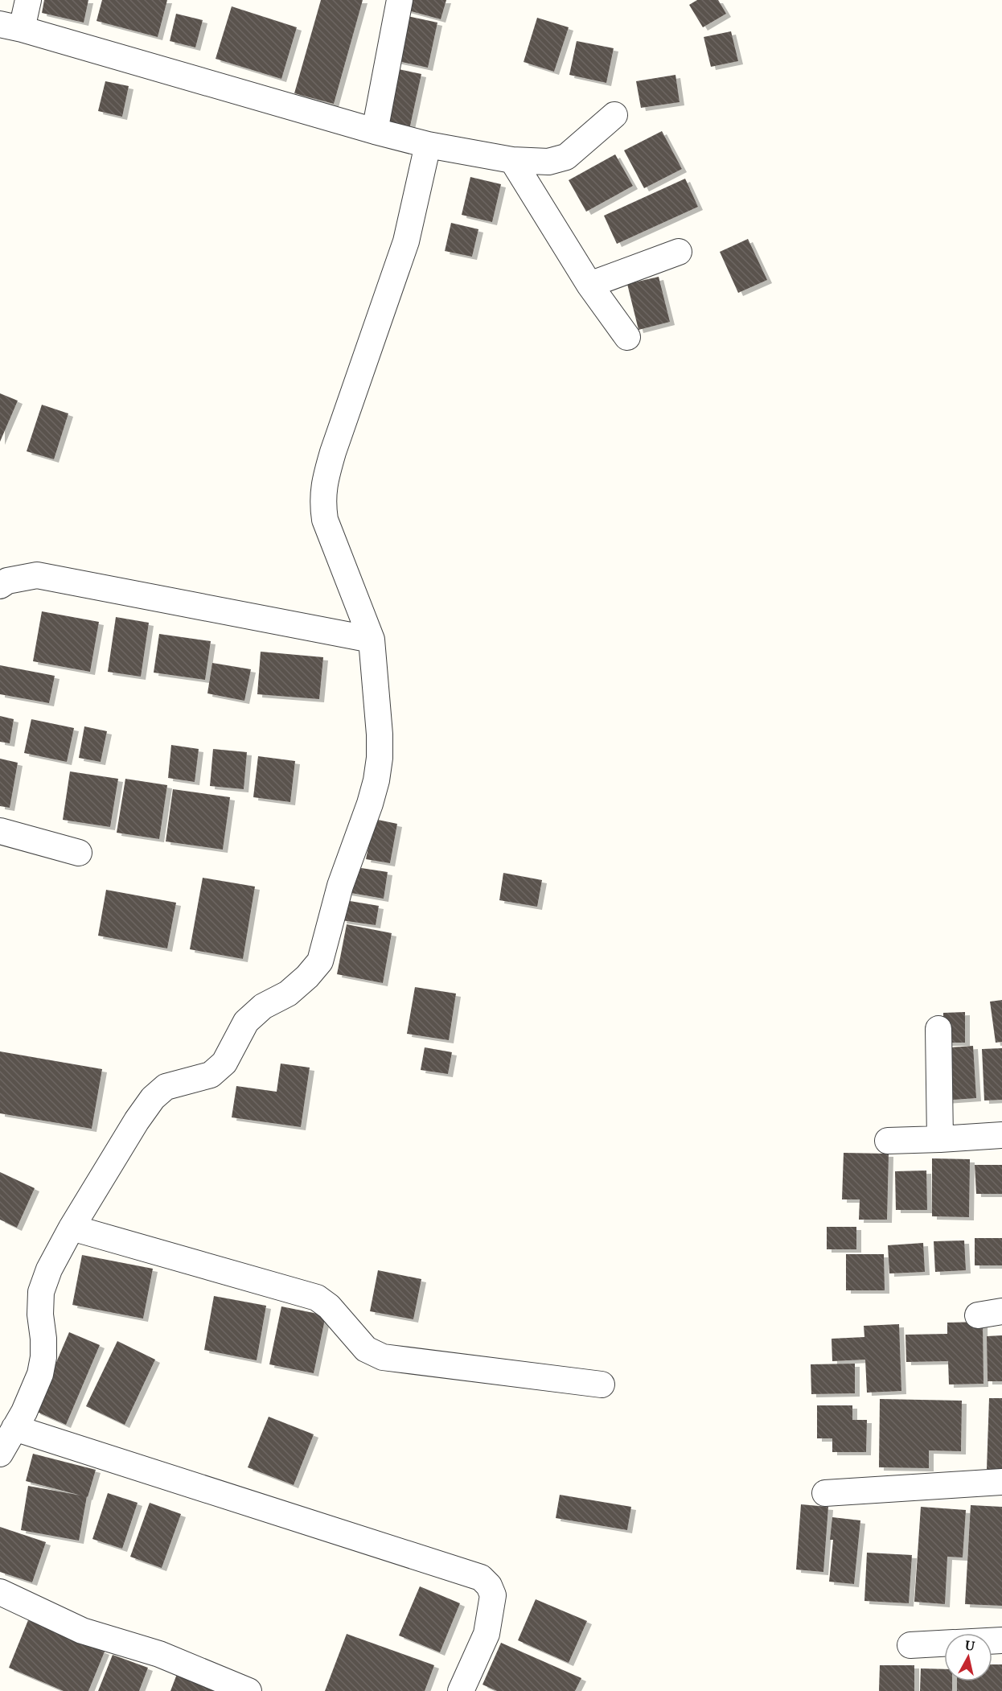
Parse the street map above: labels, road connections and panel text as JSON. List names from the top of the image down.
{
  "north": "top"
}
